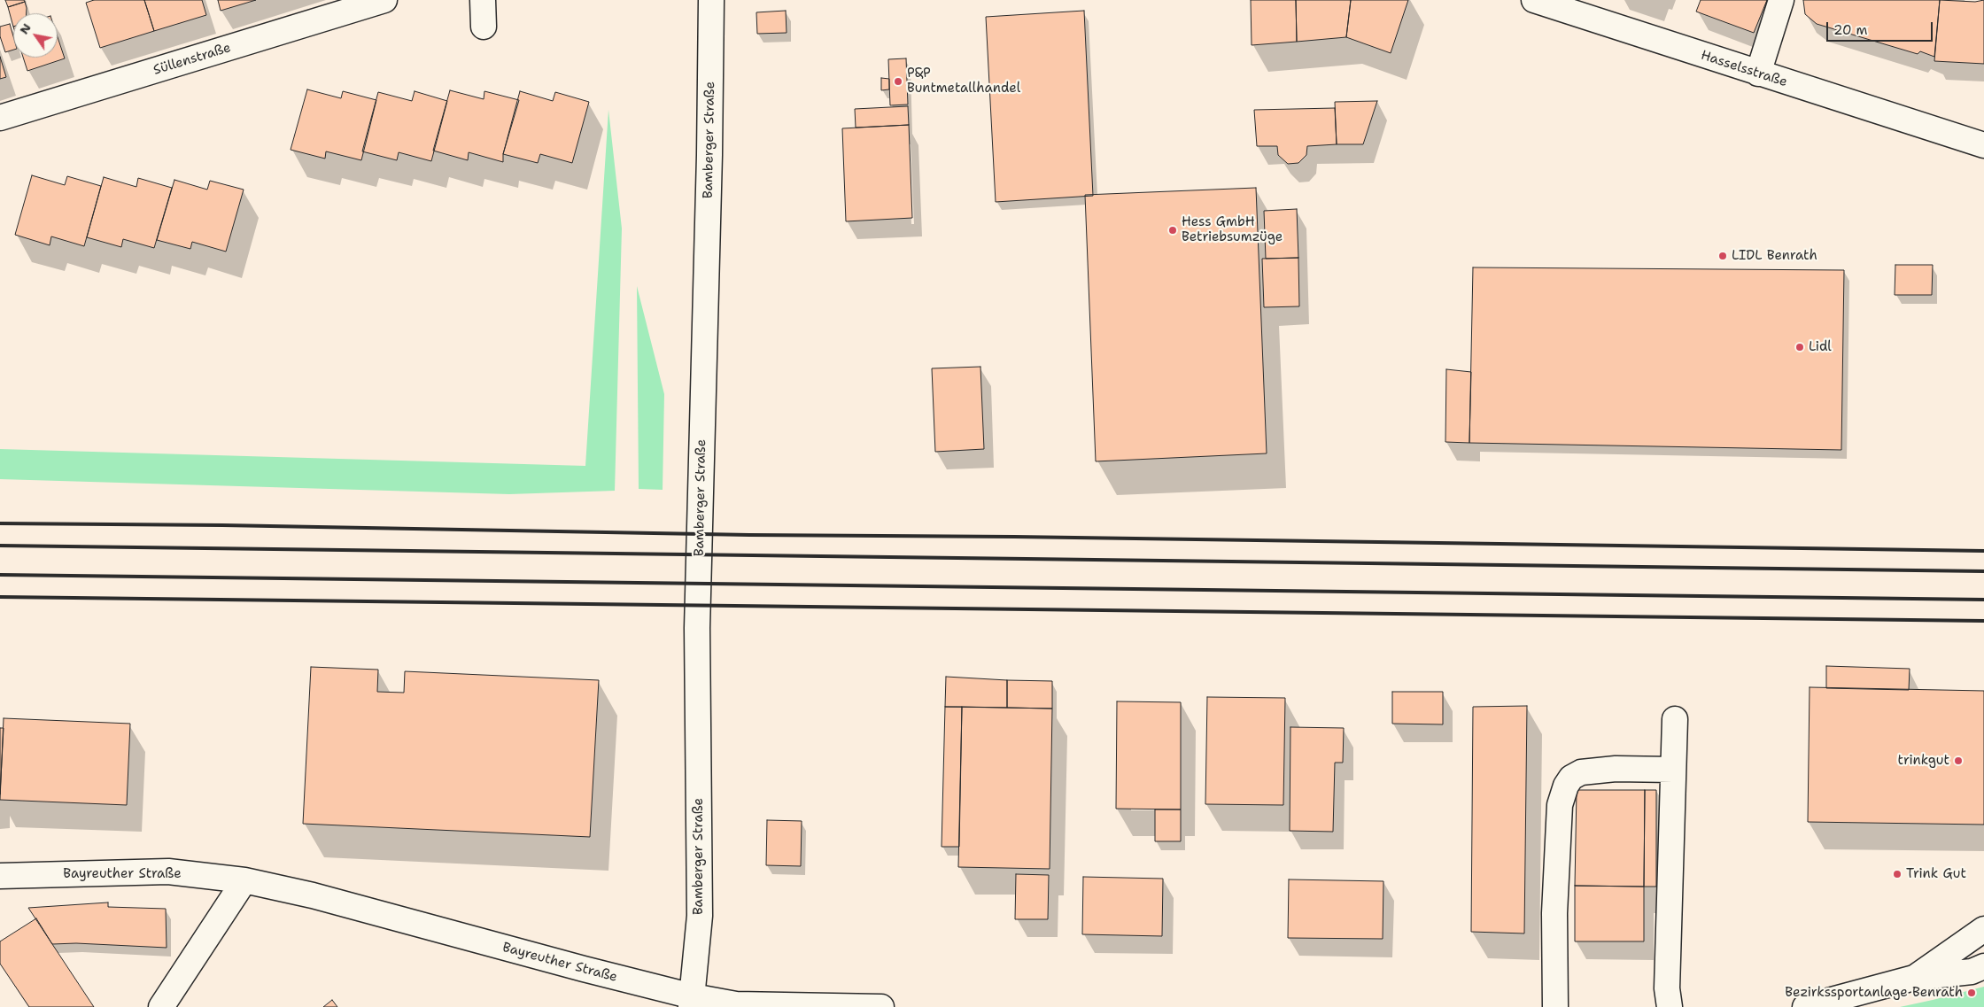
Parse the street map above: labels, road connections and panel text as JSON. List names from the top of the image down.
{
  "streets": {
    "street": [
      "Süllenstraße",
      "Hasselsstraße",
      "Bamberger Straße",
      "Bayreuther Straße"
    ]
  },
  "crossings": [
    ["Bamberger Straße", "Bayreuther Straße"]
  ],
  "places": [
    "P&P Buntmetallhandel",
    "Hess GmbH Betriebsumzüge",
    "LIDL Benrath",
    "Lidl",
    "trinkgut",
    "Trink Gut",
    "Bezirkssportanlage Benrath"
  ],
  "scale_bar": "20 m",
  "north": "top left"
}
